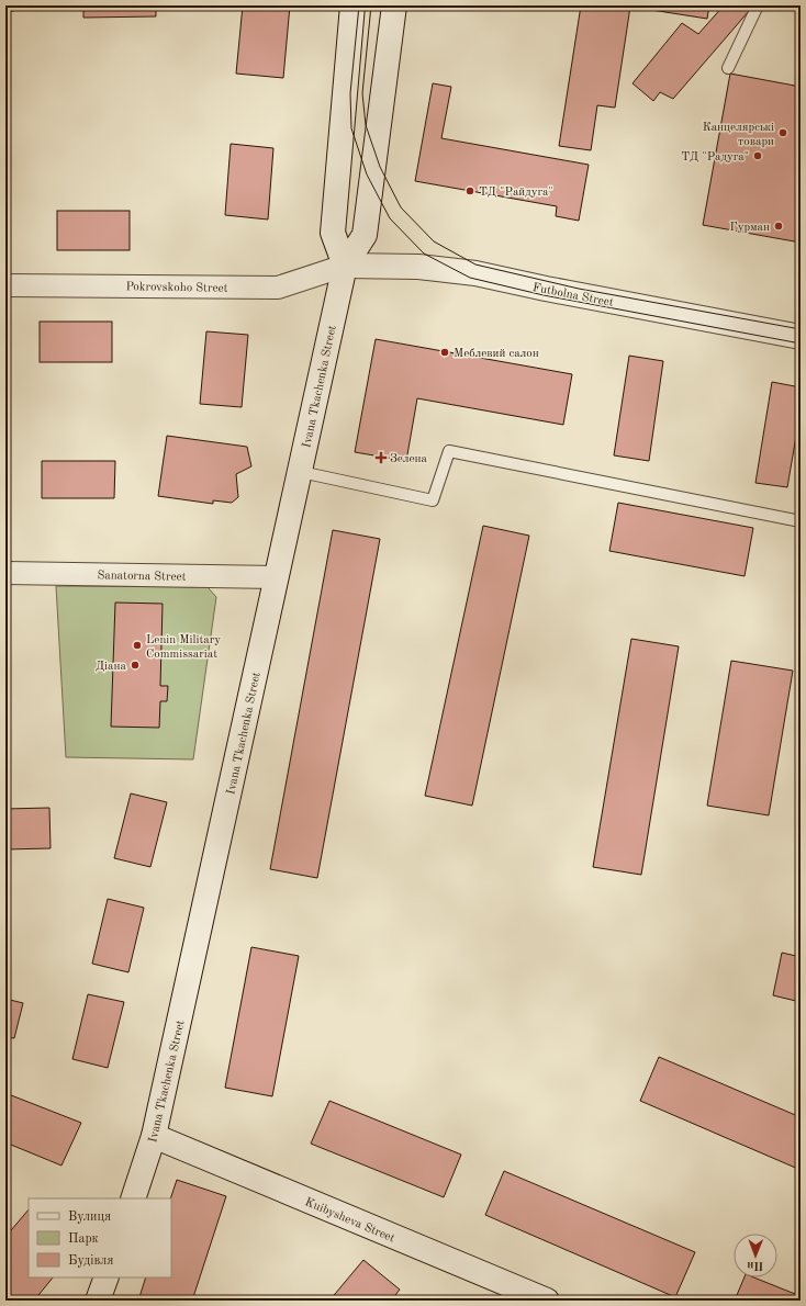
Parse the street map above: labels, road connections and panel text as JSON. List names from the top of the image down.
{
  "streets": {
    "main road": ["Futbolna Street", "Ivana Tkachenka Street", "Kuibysheva Street"],
    "street": ["Pokrovskoho Street", "Sanatorna Street"]
  },
  "crossings": [
    ["Pokrovskoho Street", "Futbolna Street"],
    ["Pokrovskoho Street", "Ivana Tkachenka Street"],
    ["Futbolna Street", "Ivana Tkachenka Street"],
    ["Ivana Tkachenka Street", "Sanatorna Street"],
    ["Ivana Tkachenka Street", "Kuibysheva Street"]
  ],
  "places": {
    "other": [
      "Канцелярські товари",
      "ТД \"Радуга\"",
      "ТД \"Райдуга\"",
      "Гурман",
      "Меблевий салон",
      "Lenin Military Commissariat",
      "Діана"
    ],
    "health": ["Зелена"]
  },
  "legend": ["Вулиця", "Парк", "Будівля"],
  "north": "bottom"
}
